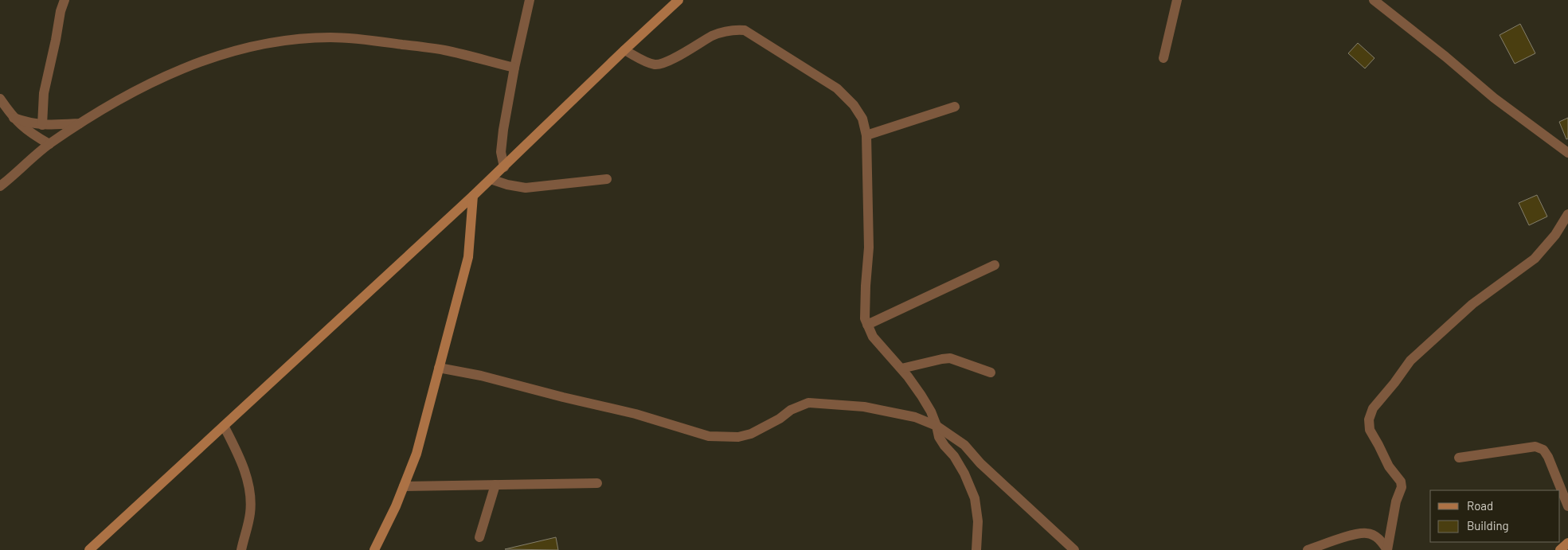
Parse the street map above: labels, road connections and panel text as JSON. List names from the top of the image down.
{
  "legend": ["Road", "Building"]
}
